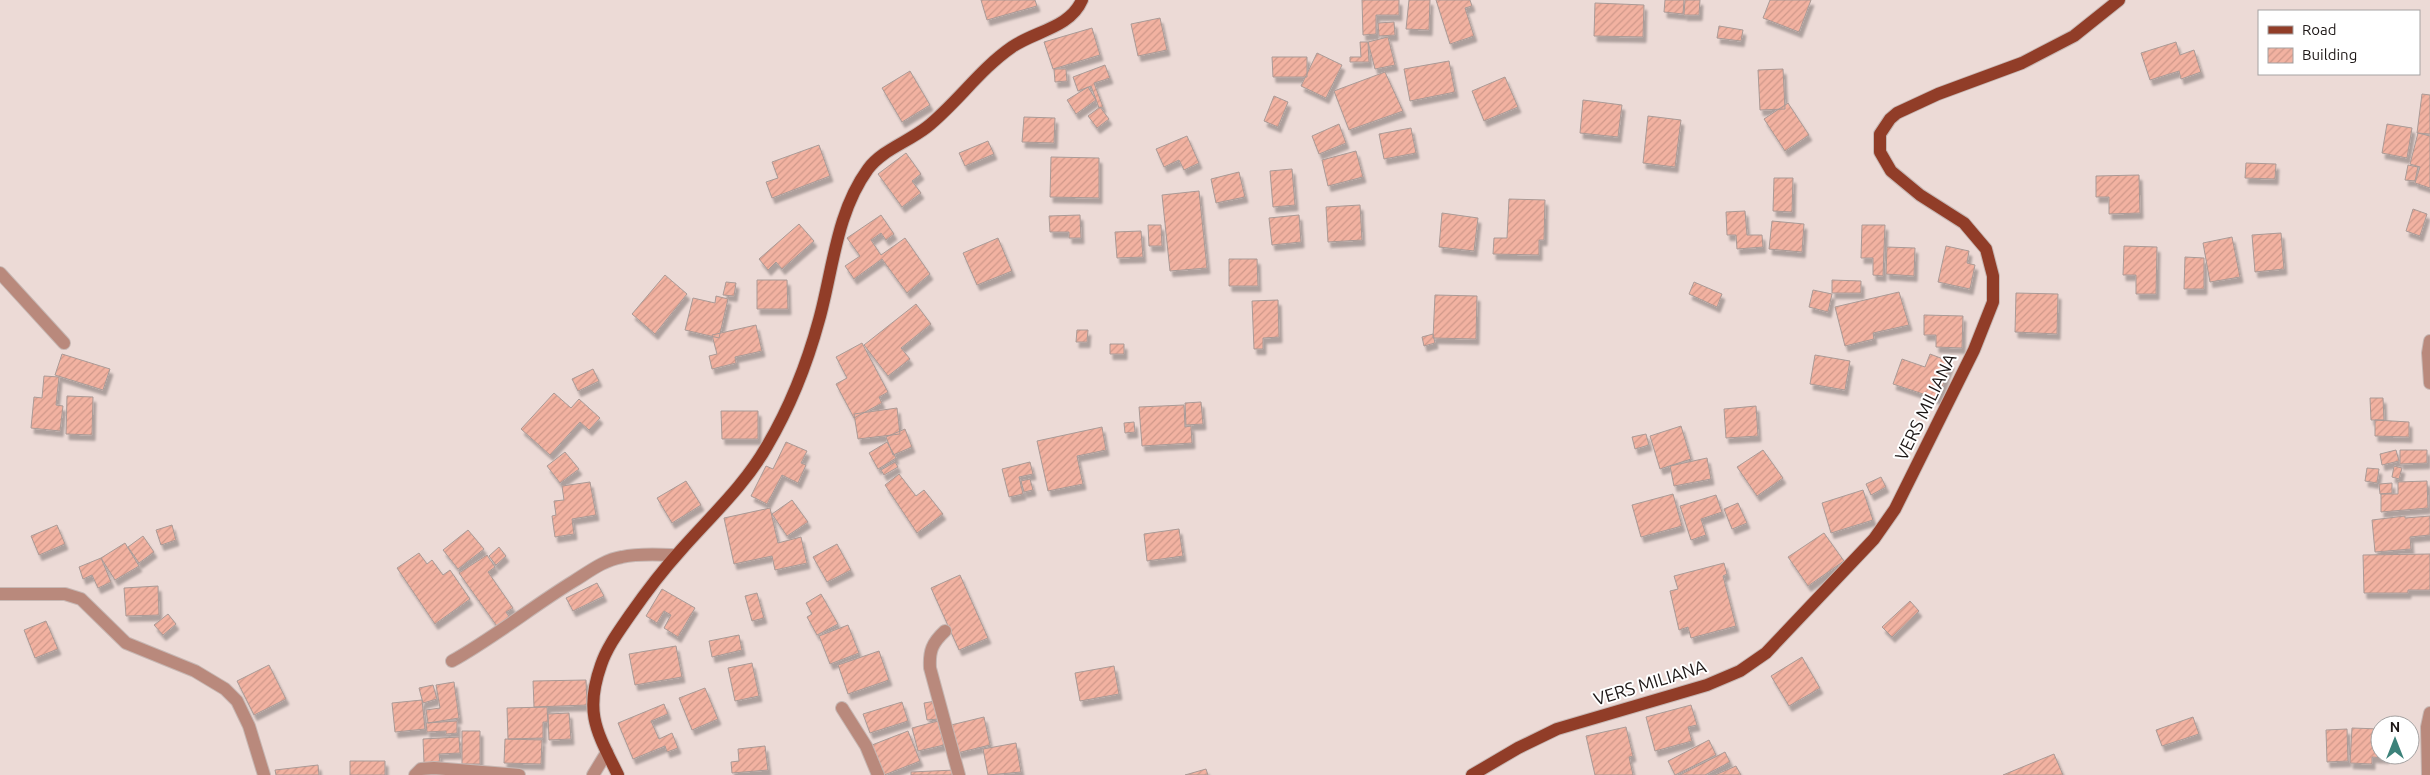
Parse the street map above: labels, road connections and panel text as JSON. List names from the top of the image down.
{
  "streets": {
    "main road": ["VERS MILIANA"]
  },
  "legend": ["Road", "Building"],
  "north": "top"
}
